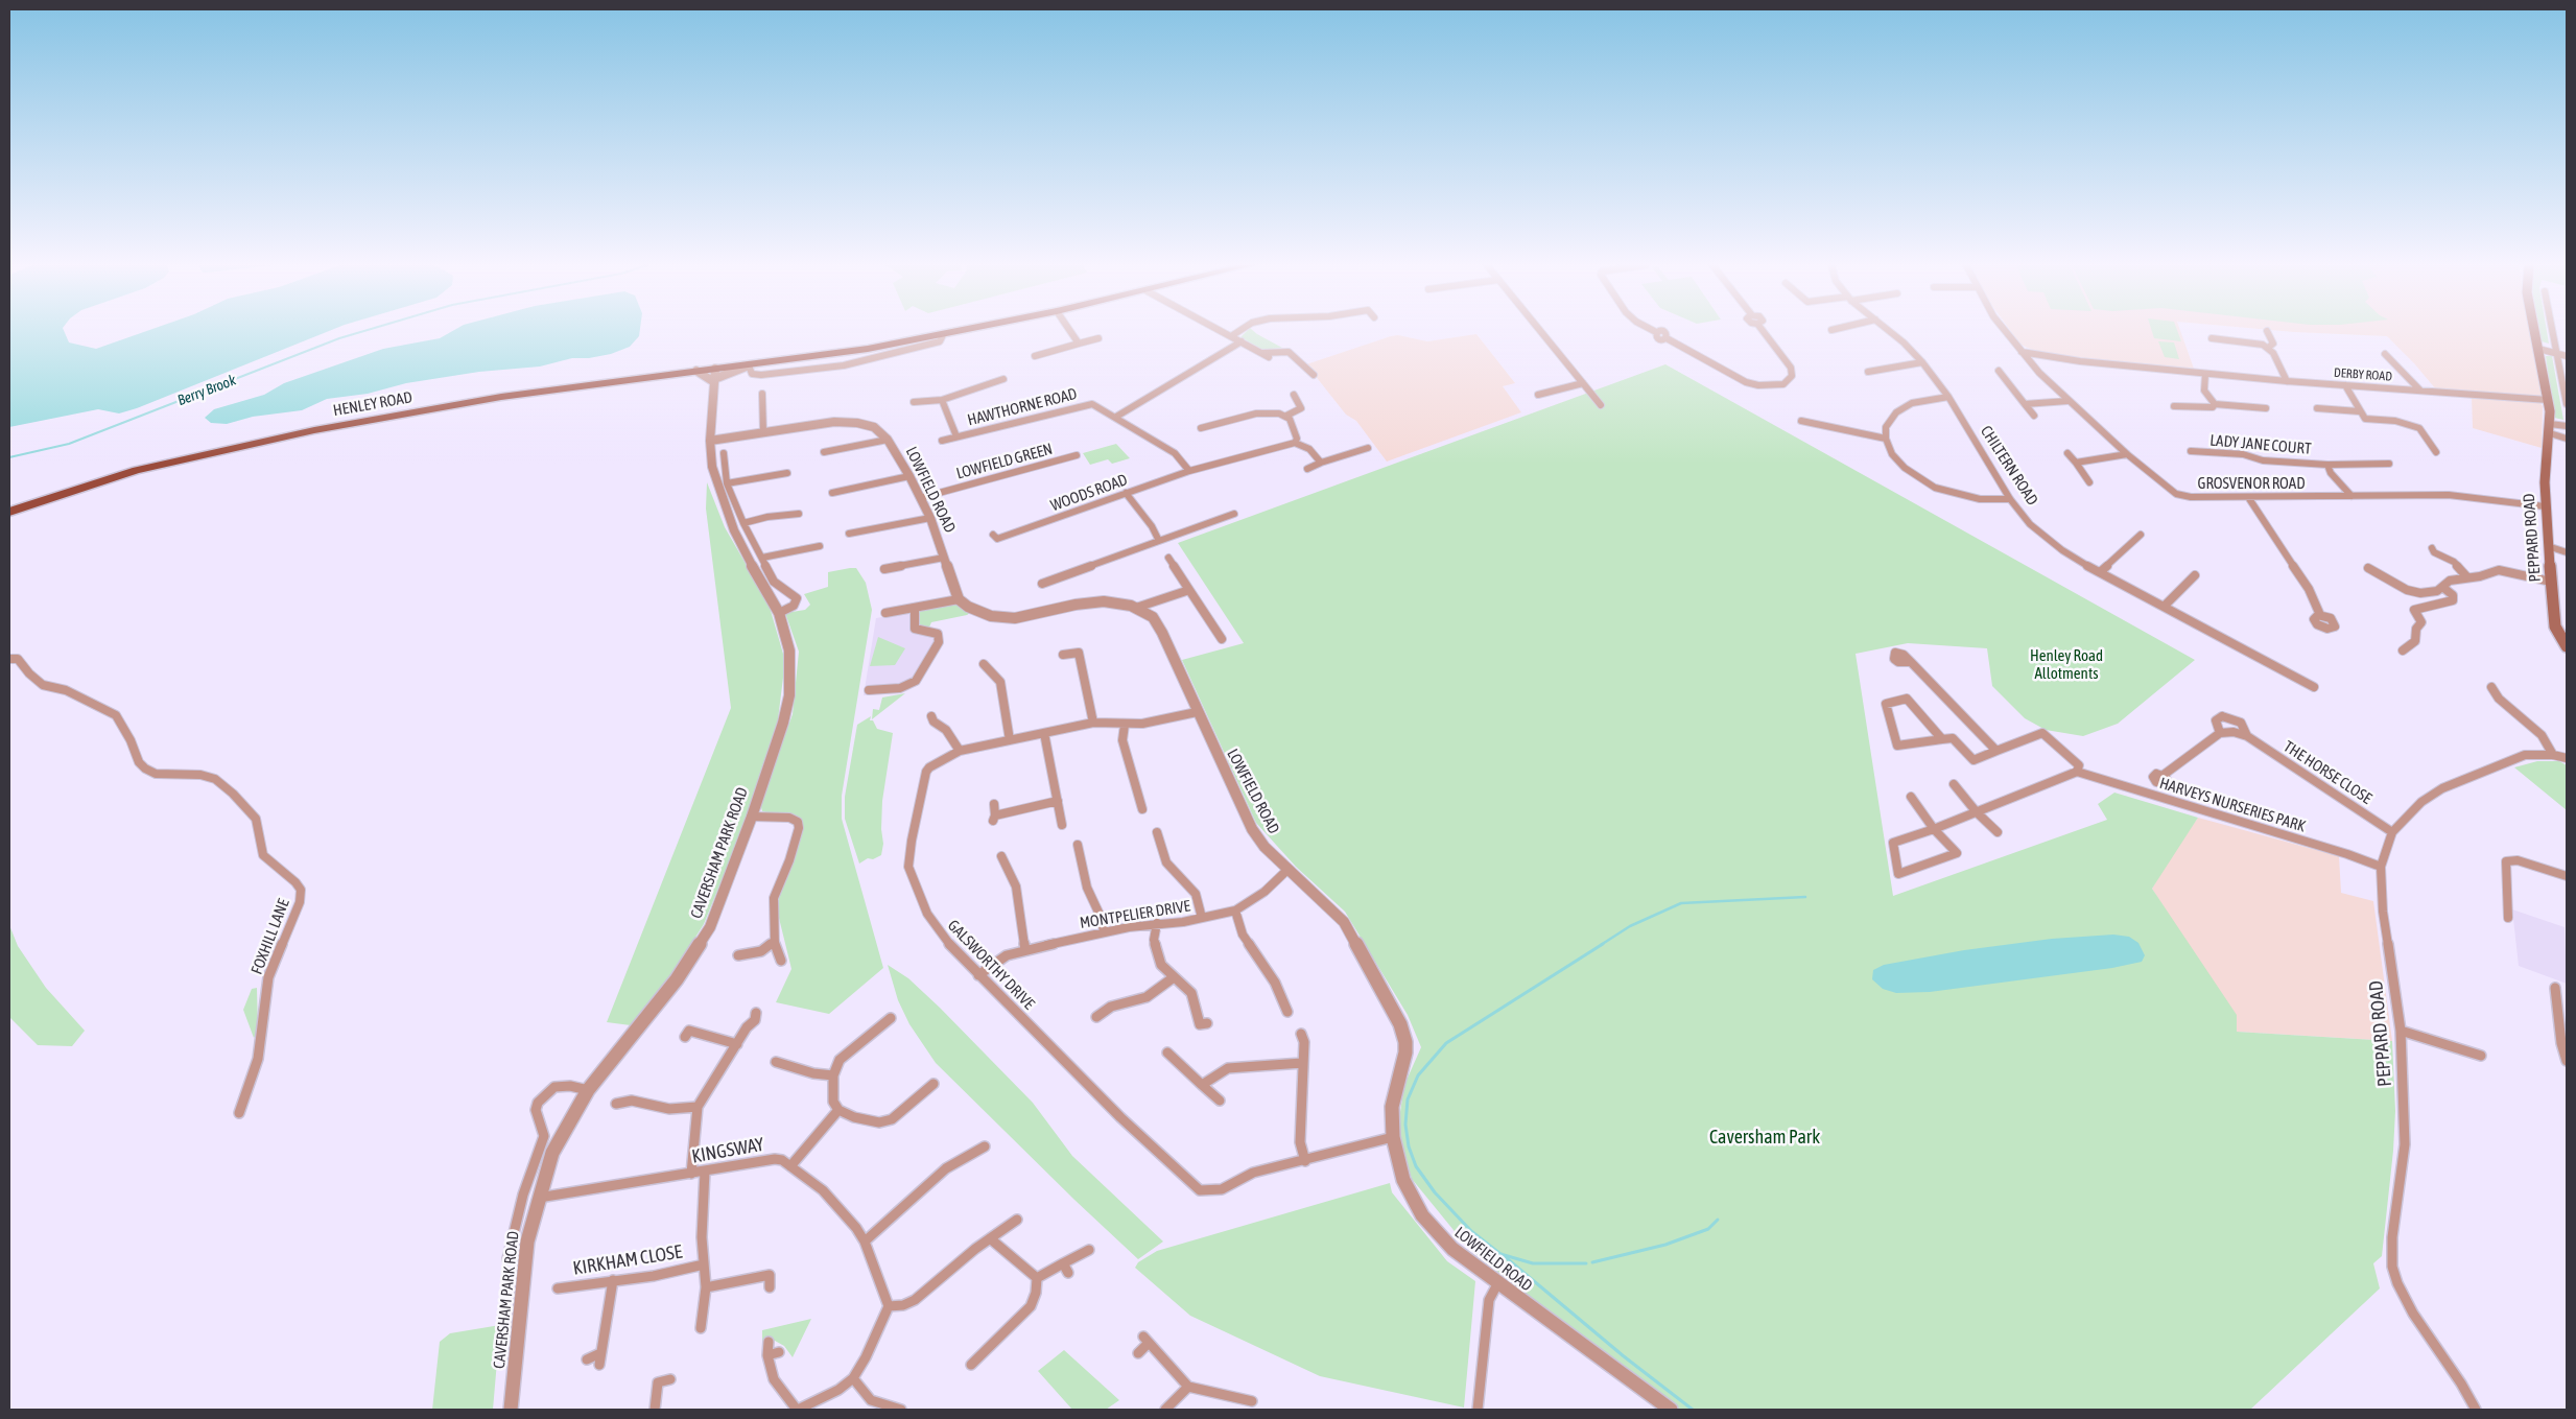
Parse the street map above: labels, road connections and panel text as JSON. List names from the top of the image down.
{
  "streets": {
    "main road": ["HENLEY ROAD", "PEPPARD ROAD"],
    "street": [
      "DERBY ROAD",
      "HAWTHORNE ROAD",
      "LADY JANE COURT",
      "LOWFIELD GREEN",
      "CHILTERN ROAD",
      "GROSVENOR ROAD",
      "LOWFIELD ROAD",
      "WOODS ROAD",
      "THE HORSE CLOSE",
      "HARVEYS NURSERIES PARK",
      "CAVERSHAM PARK ROAD",
      "MONTPELIER DRIVE",
      "FOXHILL LANE",
      "GALSWORTHY DRIVE",
      "KINGSWAY",
      "KIRKHAM CLOSE"
    ]
  },
  "crossings": [
    ["DERBY ROAD", "GROSVENOR ROAD"],
    ["DERBY ROAD", "PEPPARD ROAD"],
    ["HENLEY ROAD", "CAVERSHAM PARK ROAD"],
    ["LADY JANE COURT", "GROSVENOR ROAD"],
    ["LOWFIELD GREEN", "LOWFIELD ROAD"],
    ["GROSVENOR ROAD", "PEPPARD ROAD"],
    ["LOWFIELD ROAD", "CAVERSHAM PARK ROAD"],
    ["LOWFIELD ROAD", "MONTPELIER DRIVE"],
    ["LOWFIELD ROAD", "GALSWORTHY DRIVE"],
    ["PEPPARD ROAD", "THE HORSE CLOSE"],
    ["PEPPARD ROAD", "HARVEYS NURSERIES PARK"],
    ["CAVERSHAM PARK ROAD", "KINGSWAY"],
    ["MONTPELIER DRIVE", "GALSWORTHY DRIVE"]
  ],
  "water": ["Berry Brook"],
  "parks": ["Henley Road Allotments", "Caversham Park"]
}
